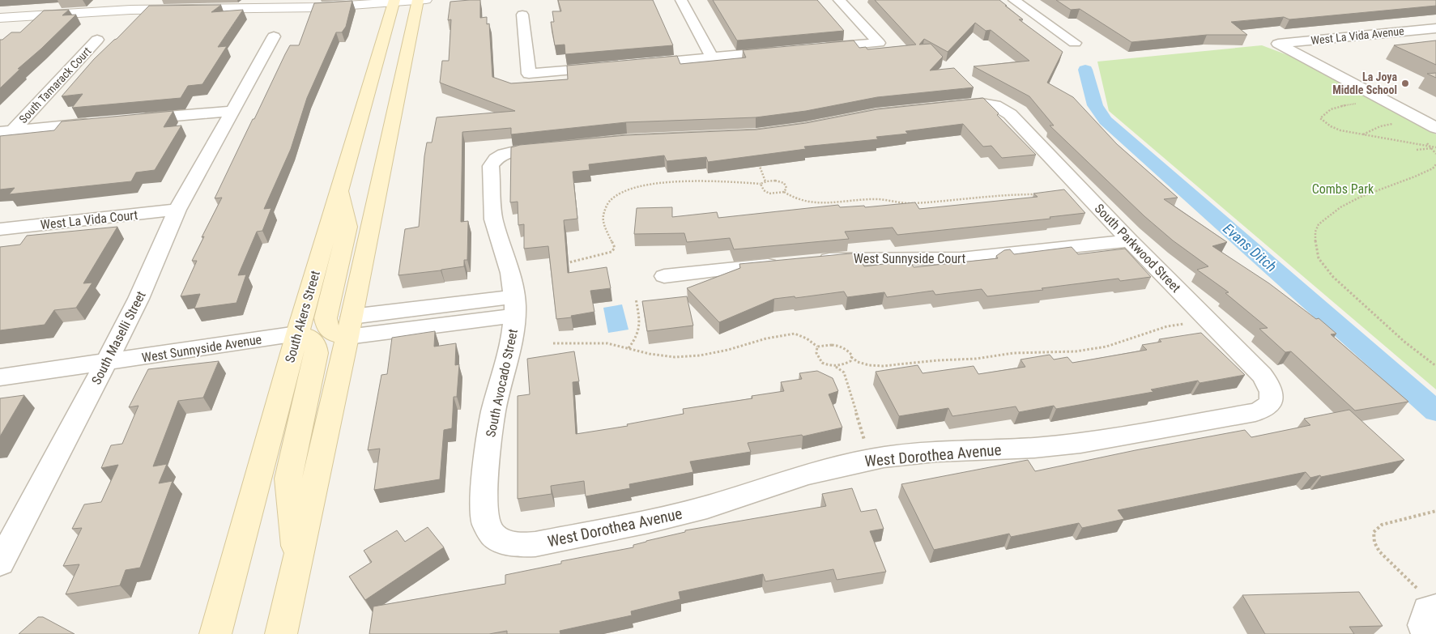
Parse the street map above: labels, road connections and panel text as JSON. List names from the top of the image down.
{
  "streets": {
    "main road": ["South Akers Street"],
    "street": [
      "West La Vida Avenue",
      "South Tamarack Court",
      "West La Vida Court",
      "South Parkwood Street",
      "West Sunnyside Court",
      "South Maselli Street",
      "West Sunnyside Avenue",
      "South Avocado Street",
      "West Dorothea Avenue"
    ]
  },
  "crossings": [
    ["West La Vida Court", "South Maselli Street"],
    ["South Parkwood Street", "West Sunnyside Court"],
    ["South Parkwood Street", "South Avocado Street"],
    ["South Parkwood Street", "West Dorothea Avenue"],
    ["South Akers Street", "West Sunnyside Avenue"],
    ["South Maselli Street", "West Sunnyside Avenue"],
    ["South Avocado Street", "West Dorothea Avenue"]
  ],
  "water": ["Evans Ditch"],
  "parks": ["Combs Park"],
  "places": ["La Joya Middle School"]
}
